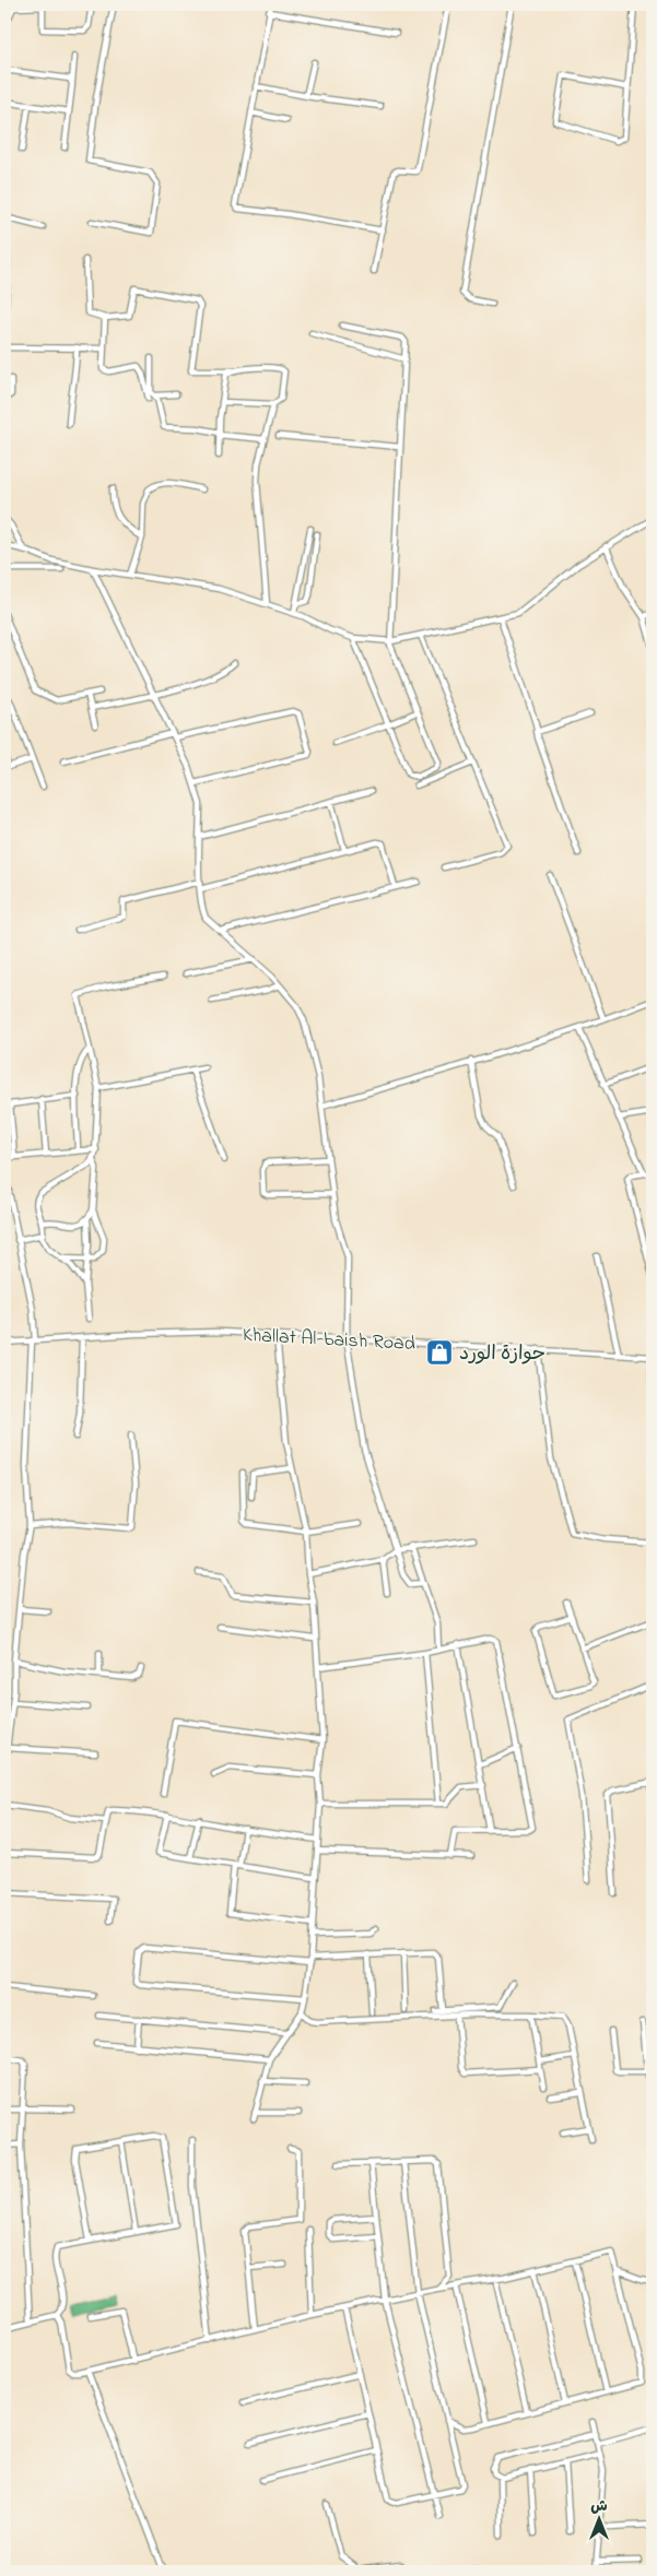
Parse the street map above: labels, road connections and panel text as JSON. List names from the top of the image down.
{
  "streets": {
    "street": ["Khallat Al-baish Road"]
  },
  "places": {
    "shop": ["حوازة الورد"]
  },
  "north": "top"
}
